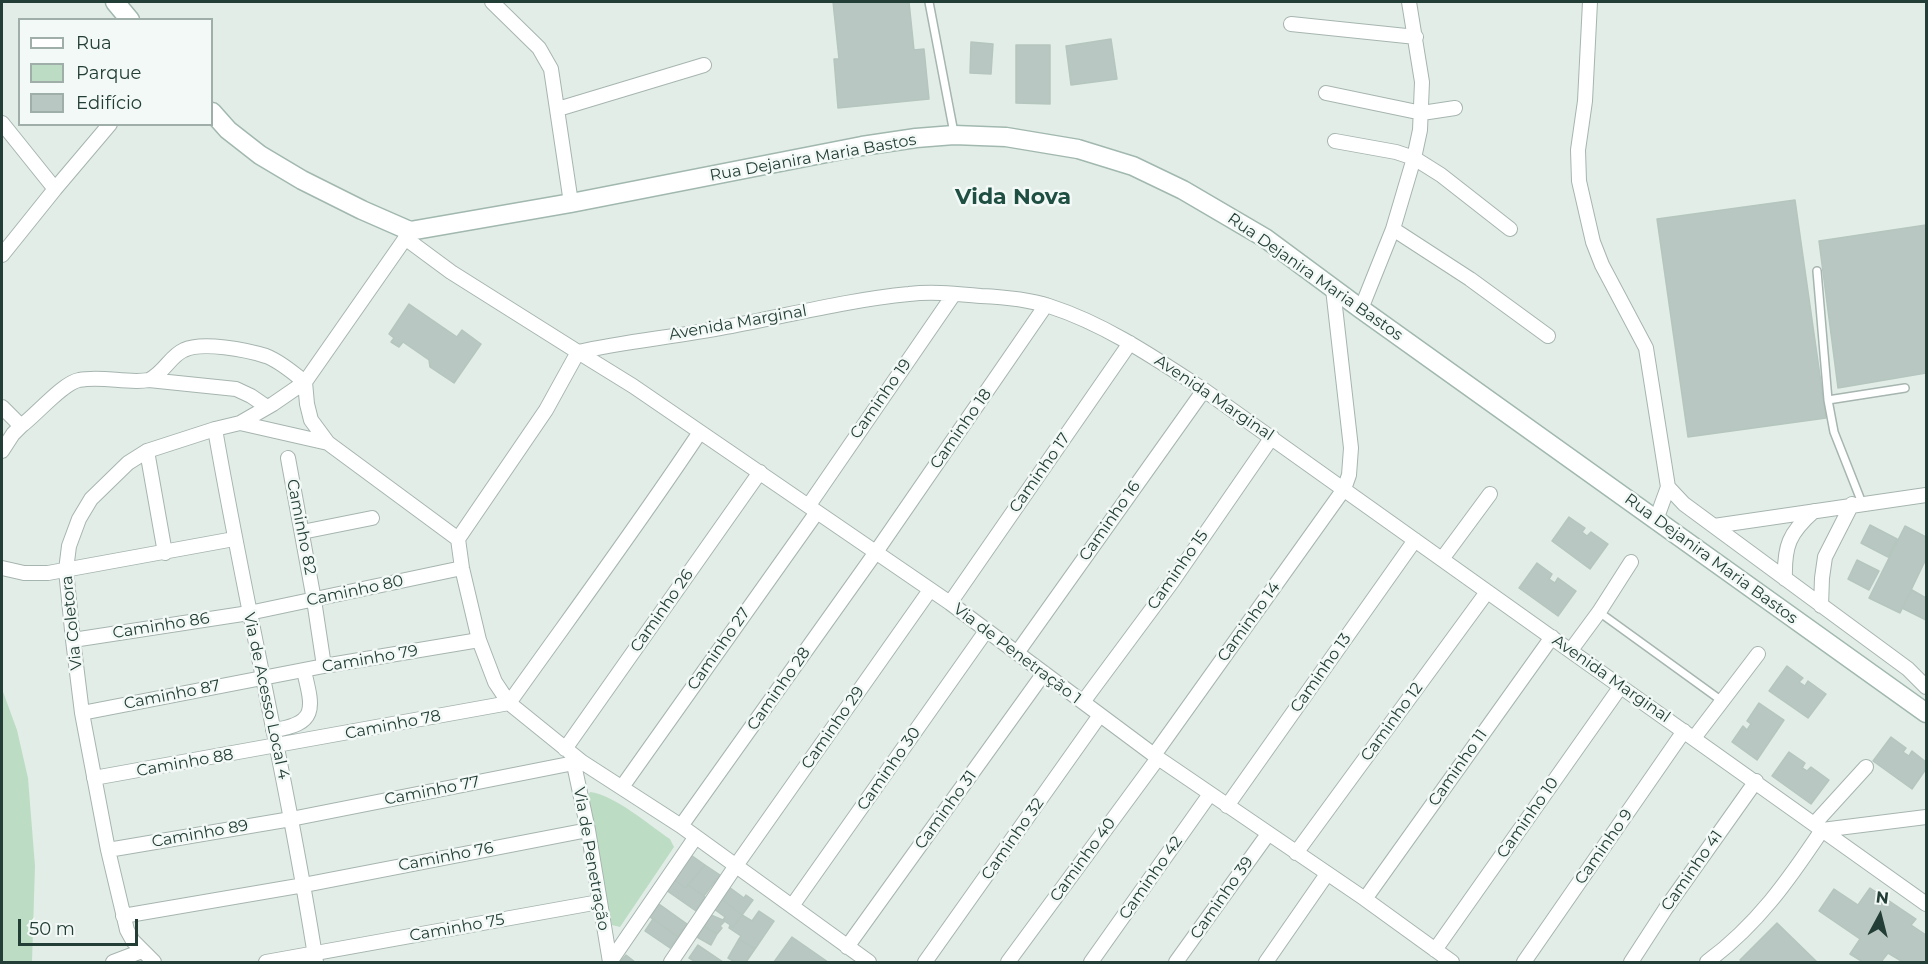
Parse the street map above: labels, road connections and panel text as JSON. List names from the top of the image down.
{
  "streets": {
    "main road": ["Rua Dejanira Maria Bastos"],
    "street": [
      "Avenida Marginal",
      "Caminho 19",
      "Caminho 18",
      "Caminho 17",
      "Caminho 16",
      "Caminho 82",
      "Caminho 15",
      "Caminho 80",
      "Caminho 26",
      "Caminho 14",
      "Via Coletora",
      "Caminho 86",
      "Caminho 27",
      "Via de Penetração 1",
      "Caminho 79",
      "Caminho 13",
      "Caminho 28",
      "Caminho 87",
      "Via de Acesso Local 4",
      "Caminho 12",
      "Caminho 78",
      "Caminho 29",
      "Caminho 88",
      "Caminho 11",
      "Caminho 30",
      "Caminho 77",
      "Caminho 31",
      "Caminho 10",
      "Caminho 89",
      "Caminho 32",
      "Caminho 9",
      "Caminho 76",
      "Via de Penetração",
      "Caminho 40",
      "Caminho 41",
      "Caminho 42",
      "Caminho 39",
      "Caminho 75"
    ]
  },
  "crossings": [
    ["Avenida Marginal", "Caminho 19"],
    ["Avenida Marginal", "Caminho 18"],
    ["Avenida Marginal", "Caminho 17"],
    ["Avenida Marginal", "Caminho 16"],
    ["Avenida Marginal", "Caminho 15"],
    ["Avenida Marginal", "Caminho 14"],
    ["Avenida Marginal", "Via de Penetração 1"],
    ["Avenida Marginal", "Caminho 13"],
    ["Avenida Marginal", "Caminho 12"],
    ["Avenida Marginal", "Caminho 11"],
    ["Avenida Marginal", "Caminho 10"],
    ["Avenida Marginal", "Caminho 9"],
    ["Avenida Marginal", "Caminho 41"],
    ["Caminho 19", "Caminho 27"],
    ["Caminho 19", "Via de Penetração 1"],
    ["Caminho 18", "Via de Penetração 1"],
    ["Caminho 18", "Caminho 28"],
    ["Caminho 17", "Via de Penetração 1"],
    ["Caminho 16", "Via de Penetração 1"],
    ["Caminho 82", "Caminho 80"],
    ["Caminho 82", "Caminho 79"],
    ["Caminho 15", "Via de Penetração 1"],
    ["Caminho 80", "Caminho 86"],
    ["Caminho 80", "Via de Acesso Local 4"],
    ["Caminho 26", "Via de Penetração 1"],
    ["Caminho 26", "Caminho 77"],
    ["Caminho 26", "Via de Penetração"],
    ["Caminho 14", "Via de Penetração 1"],
    ["Caminho 14", "Caminho 40"],
    ["Via Coletora", "Caminho 86"],
    ["Via Coletora", "Caminho 87"],
    ["Via Coletora", "Via de Acesso Local 4"],
    ["Via Coletora", "Caminho 88"],
    ["Via Coletora", "Caminho 89"],
    ["Via Coletora", "Caminho 76"],
    ["Caminho 86", "Via de Acesso Local 4"],
    ["Caminho 27", "Via de Penetração 1"],
    ["Via de Penetração 1", "Caminho 13"],
    ["Via de Penetração 1", "Caminho 28"],
    ["Via de Penetração 1", "Caminho 12"],
    ["Via de Penetração 1", "Caminho 29"],
    ["Via de Penetração 1", "Caminho 11"],
    ["Via de Penetração 1", "Caminho 30"],
    ["Via de Penetração 1", "Caminho 31"],
    ["Via de Penetração 1", "Caminho 10"],
    ["Via de Penetração 1", "Caminho 32"],
    ["Via de Penetração 1", "Caminho 40"],
    ["Via de Penetração 1", "Caminho 42"],
    ["Via de Penetração 1", "Caminho 39"],
    ["Caminho 79", "Caminho 87"],
    ["Caminho 79", "Via de Acesso Local 4"],
    ["Caminho 87", "Via de Acesso Local 4"],
    ["Via de Acesso Local 4", "Caminho 78"],
    ["Via de Acesso Local 4", "Caminho 88"],
    ["Via de Acesso Local 4", "Caminho 77"],
    ["Via de Acesso Local 4", "Caminho 89"],
    ["Via de Acesso Local 4", "Caminho 76"],
    ["Via de Acesso Local 4", "Caminho 75"],
    ["Caminho 78", "Caminho 88"],
    ["Caminho 77", "Caminho 89"],
    ["Caminho 77", "Via de Penetração"],
    ["Caminho 76", "Via de Penetração"],
    ["Via de Penetração", "Caminho 75"]
  ],
  "districts": ["Vida Nova"],
  "legend": ["Rua", "Parque", "Edifício"],
  "scale_bar": "50 m",
  "north": "top"
}
